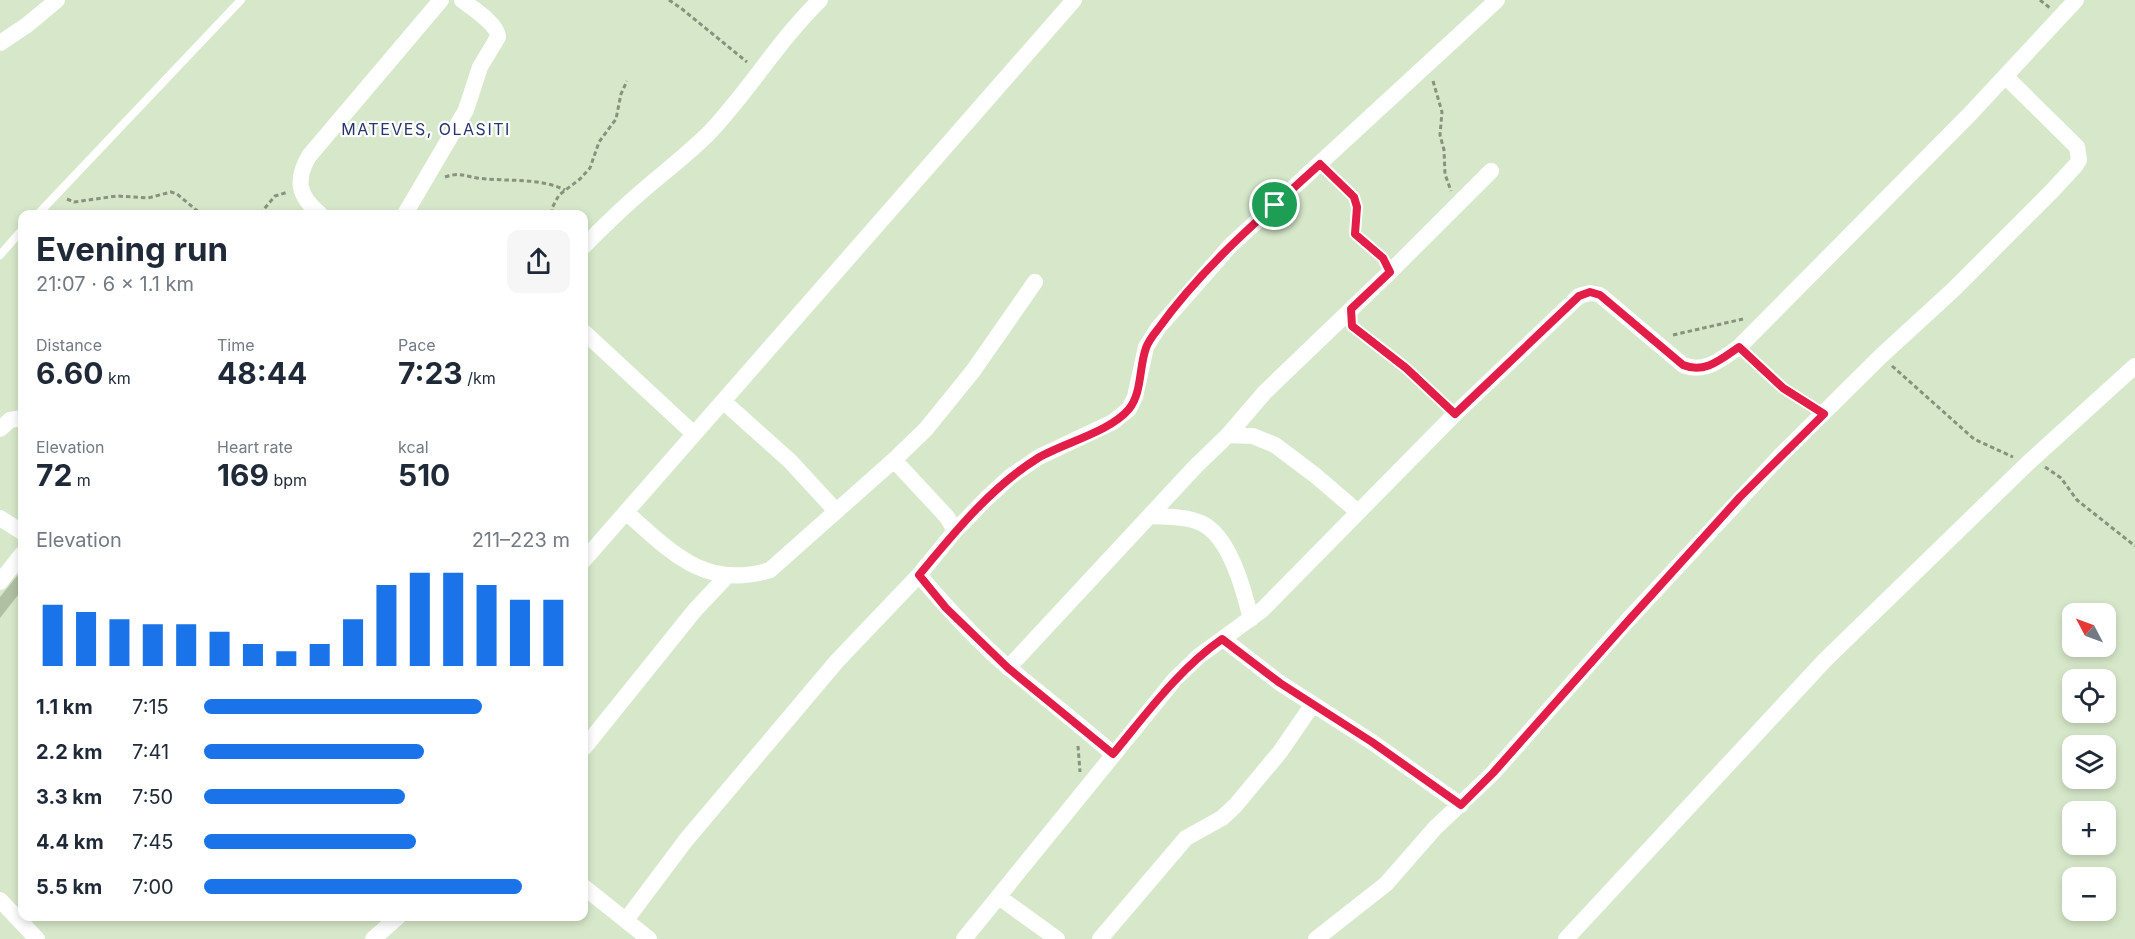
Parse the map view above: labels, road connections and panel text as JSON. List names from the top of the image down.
{
  "districts": ["MATEVES, OLASITI"],
  "north": "top left",
  "page": {
    "heading": ["Evening run", "21:07 · 6 × 1.1 km"],
    "stats": [
      ["Distance", "6.60 km"],
      ["Time", "48:44"],
      ["Pace", "7:23 /km"],
      ["Elevation", "72 m"],
      ["Heart rate", "169 bpm"],
      ["kcal", "510"]
    ],
    "chart": ["Elevation", "211–223 m"],
    "map_buttons": ["+", "−"],
    "list": [
      {
        "name": "1.1 km",
        "note": "7:15"
      },
      {
        "name": "2.2 km",
        "note": "7:41"
      },
      {
        "name": "3.3 km",
        "note": "7:50"
      },
      {
        "name": "4.4 km",
        "note": "7:45"
      },
      {
        "name": "5.5 km",
        "note": "7:00"
      }
    ]
  }
}
